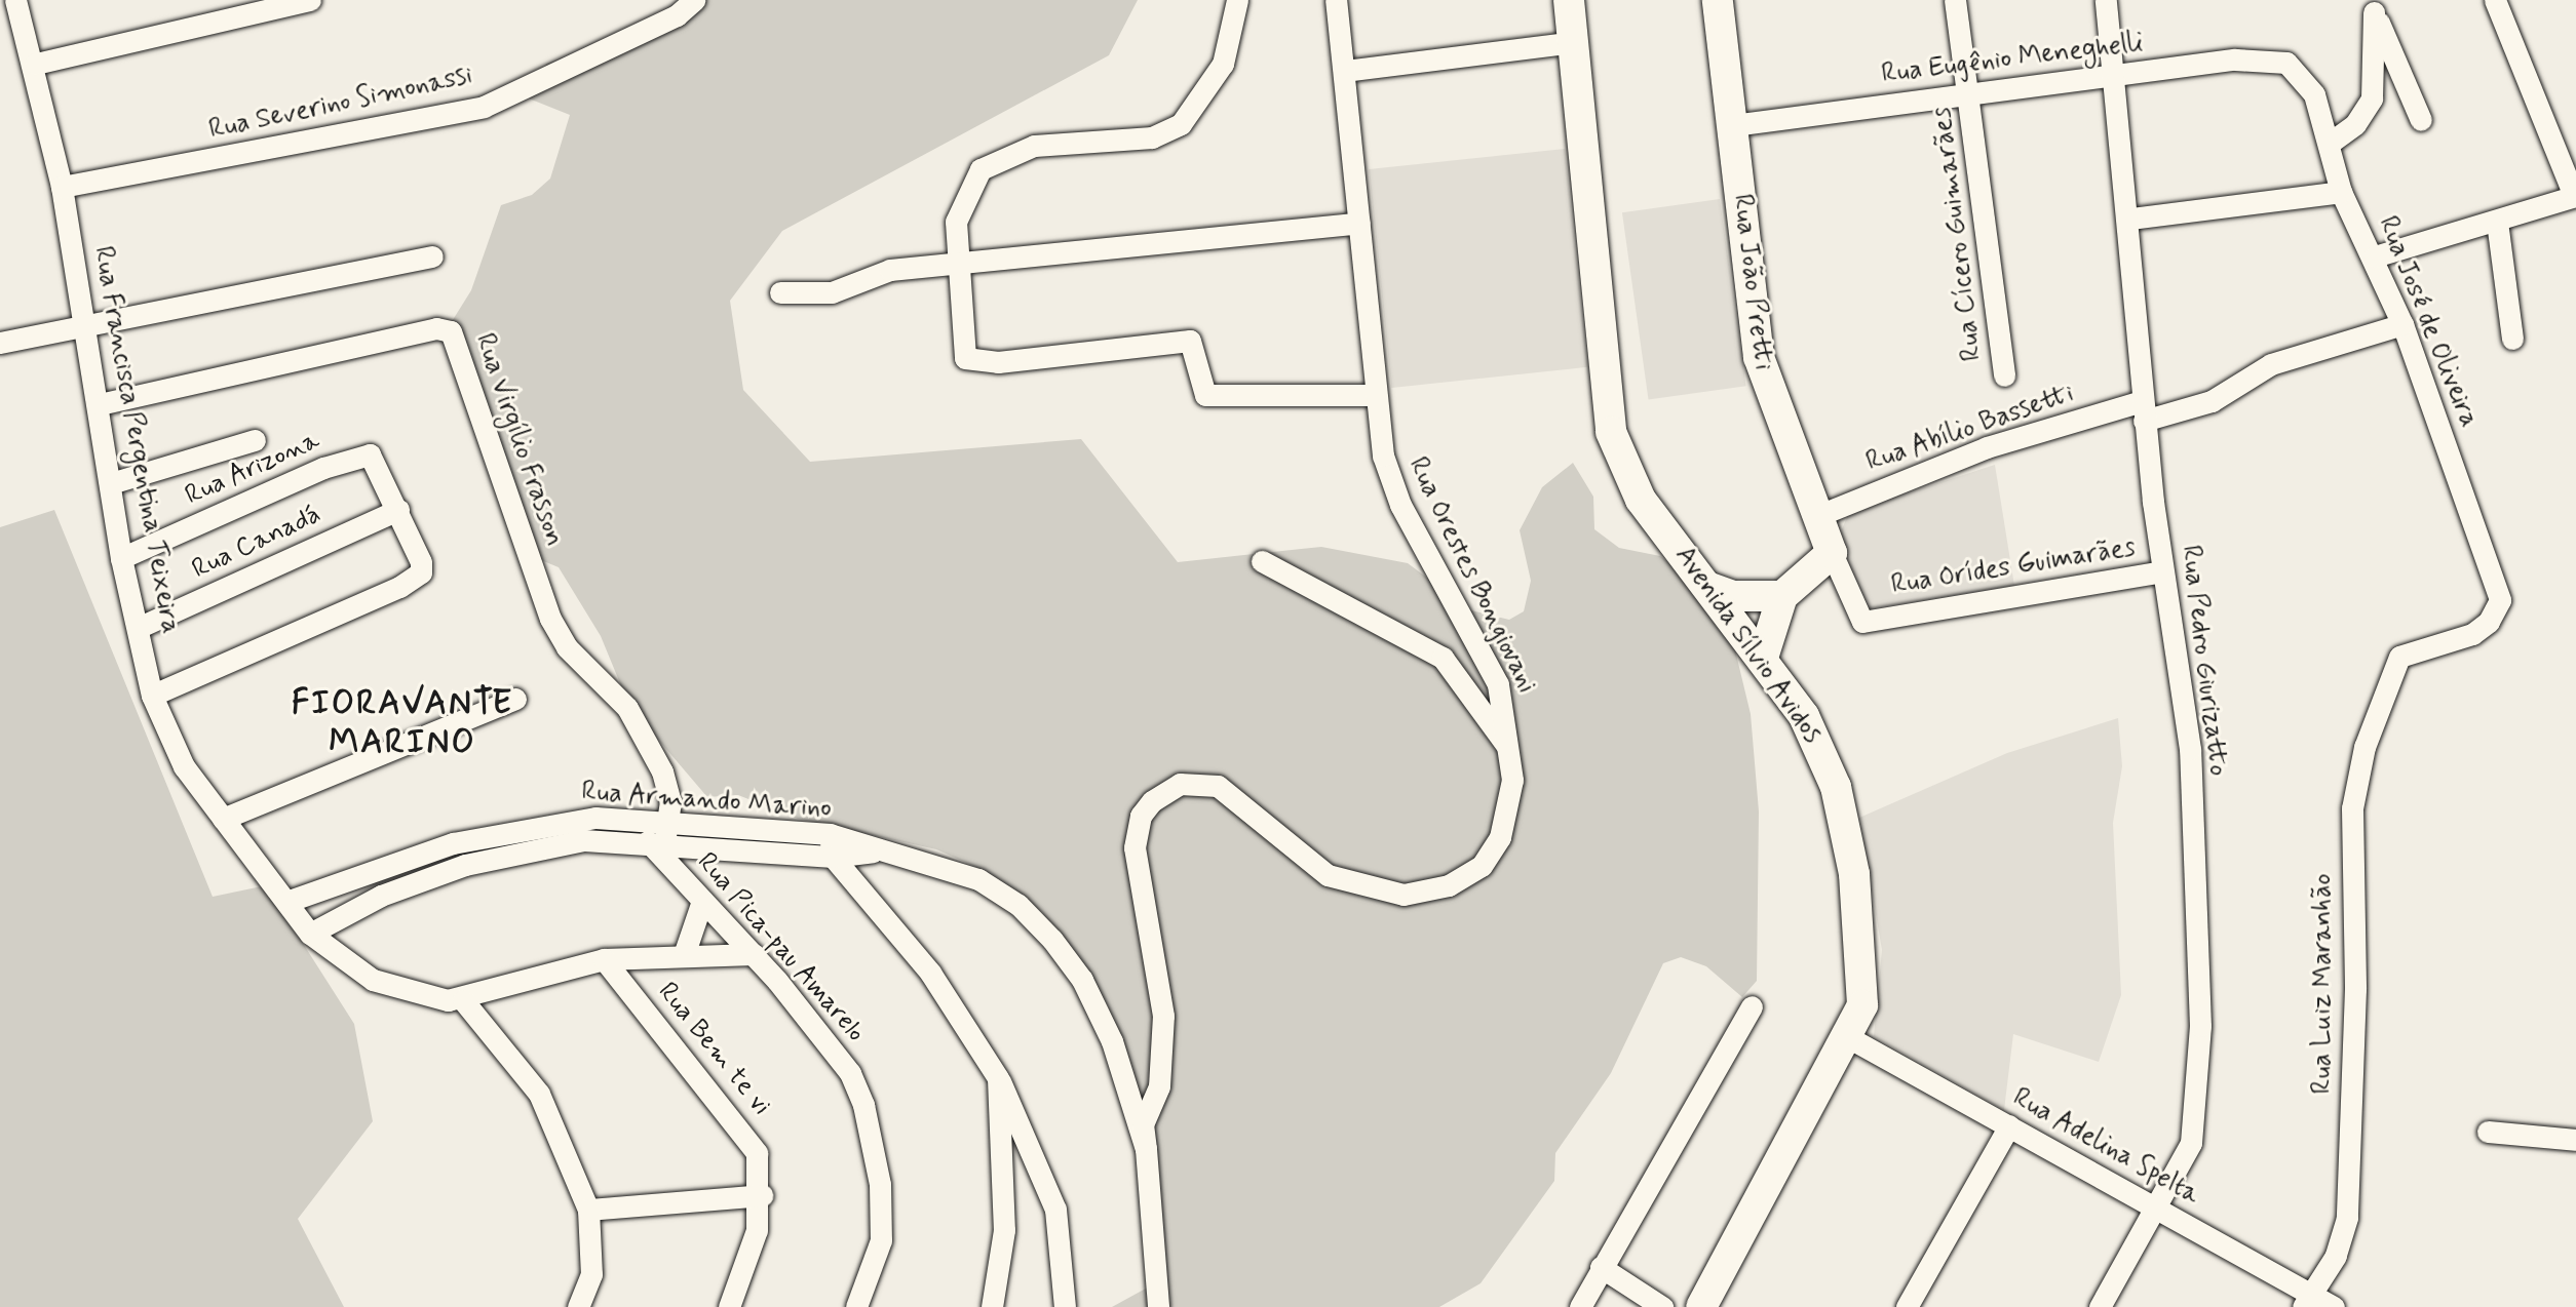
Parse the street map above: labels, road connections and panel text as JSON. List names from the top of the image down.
{
  "streets": {
    "main road": ["Rua João Pretti", "Avenida Sílvio Avidos"],
    "street": [
      "Rua Eugênio Meneghelli",
      "Rua Severino Simonassi",
      "Rua Cícero Guimarães",
      "Rua José de Oliveira",
      "Rua Abílio Bassetti",
      "Rua Francisca Pergentina Teixeira",
      "Rua Virgílio Frasson",
      "Rua Arizona",
      "Rua Canadá",
      "Rua Orídes Guimarães",
      "Rua Orestes Bongiovani",
      "Rua Pedro Giurizatto",
      "Rua Armando Marino",
      "Rua Pica-pau Amarelo",
      "Rua Luiz Maranhão",
      "Rua Bem te vi",
      "Rua Adelina Spelta"
    ]
  },
  "crossings": [
    ["Rua Eugênio Meneghelli", "Rua Cícero Guimarães"],
    ["Rua Eugênio Meneghelli", "Rua João Pretti"],
    ["Rua Eugênio Meneghelli", "Rua José de Oliveira"],
    ["Rua Eugênio Meneghelli", "Rua Pedro Giurizatto"],
    ["Rua Severino Simonassi", "Rua Francisca Pergentina Teixeira"],
    ["Rua João Pretti", "Rua Abílio Bassetti"],
    ["Rua João Pretti", "Rua Orídes Guimarães"],
    ["Rua José de Oliveira", "Rua Abílio Bassetti"],
    ["Rua José de Oliveira", "Rua Luiz Maranhão"],
    ["Rua Abílio Bassetti", "Rua Pedro Giurizatto"],
    ["Rua Francisca Pergentina Teixeira", "Rua Virgílio Frasson"],
    ["Rua Francisca Pergentina Teixeira", "Rua Arizona"],
    ["Rua Francisca Pergentina Teixeira", "Rua Canadá"],
    ["Rua Francisca Pergentina Teixeira", "Rua Armando Marino"],
    ["Rua Virgílio Frasson", "Rua Armando Marino"],
    ["Rua Virgílio Frasson", "Rua Pica-pau Amarelo"],
    ["Rua Arizona", "Rua Canadá"],
    ["Rua Orídes Guimarães", "Rua Pedro Giurizatto"],
    ["Rua Orestes Bongiovani", "Rua Armando Marino"],
    ["Avenida Sílvio Avidos", "Rua Adelina Spelta"],
    ["Rua Pedro Giurizatto", "Rua Adelina Spelta"],
    ["Rua Armando Marino", "Rua Pica-pau Amarelo"],
    ["Rua Luiz Maranhão", "Rua Adelina Spelta"]
  ],
  "districts": ["FIORAVANTE MARINO"]
}
